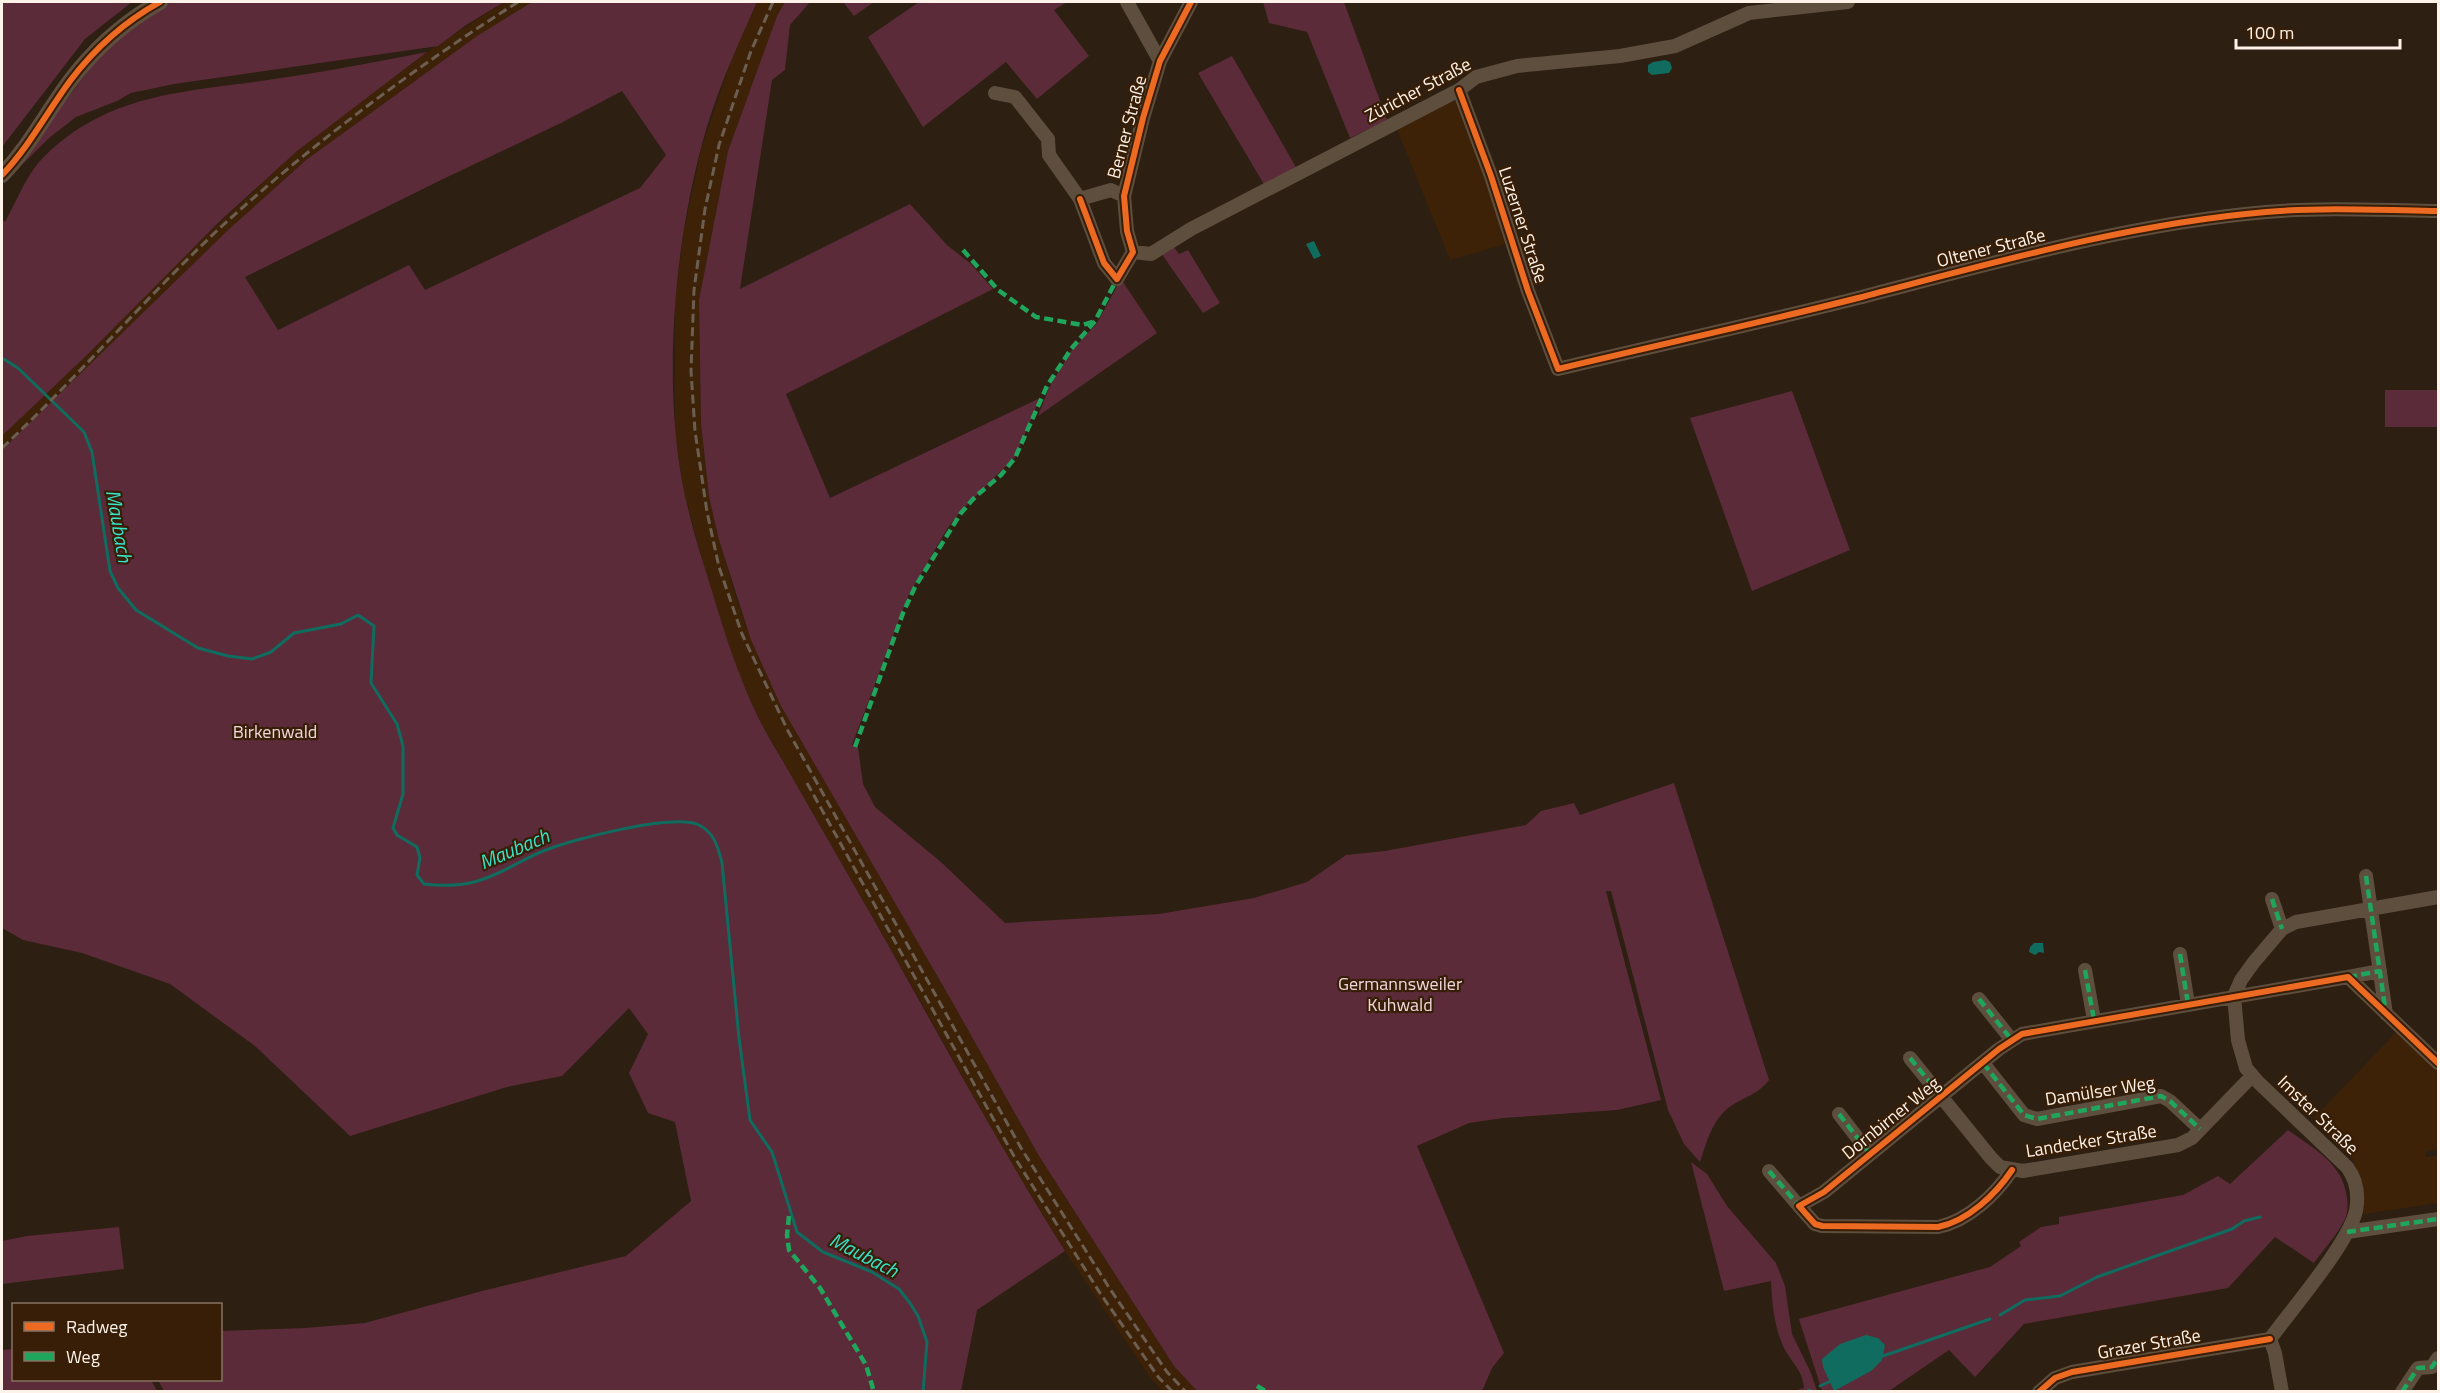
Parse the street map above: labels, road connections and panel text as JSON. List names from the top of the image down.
{
  "streets": {
    "street": [
      "Züricher Straße",
      "Berner Straße",
      "Luzerner Straße",
      "Oltener Straße",
      "Damülser Weg",
      "Imster Straße",
      "Dornbirner Weg",
      "Landecker Straße",
      "Grazer Straße"
    ]
  },
  "crossings": [
    ["Züricher Straße", "Berner Straße"],
    ["Züricher Straße", "Luzerner Straße"],
    ["Luzerner Straße", "Oltener Straße"],
    ["Damülser Weg", "Dornbirner Weg"],
    ["Damülser Weg", "Landecker Straße"],
    ["Imster Straße", "Dornbirner Weg"],
    ["Imster Straße", "Landecker Straße"],
    ["Imster Straße", "Grazer Straße"],
    ["Dornbirner Weg", "Landecker Straße"]
  ],
  "water": ["Maubach"],
  "parks": ["Birkenwald", "Germannsweiler Kuhwald"],
  "legend": ["Radweg", "Weg"],
  "scale_bar": "100 m"
}
